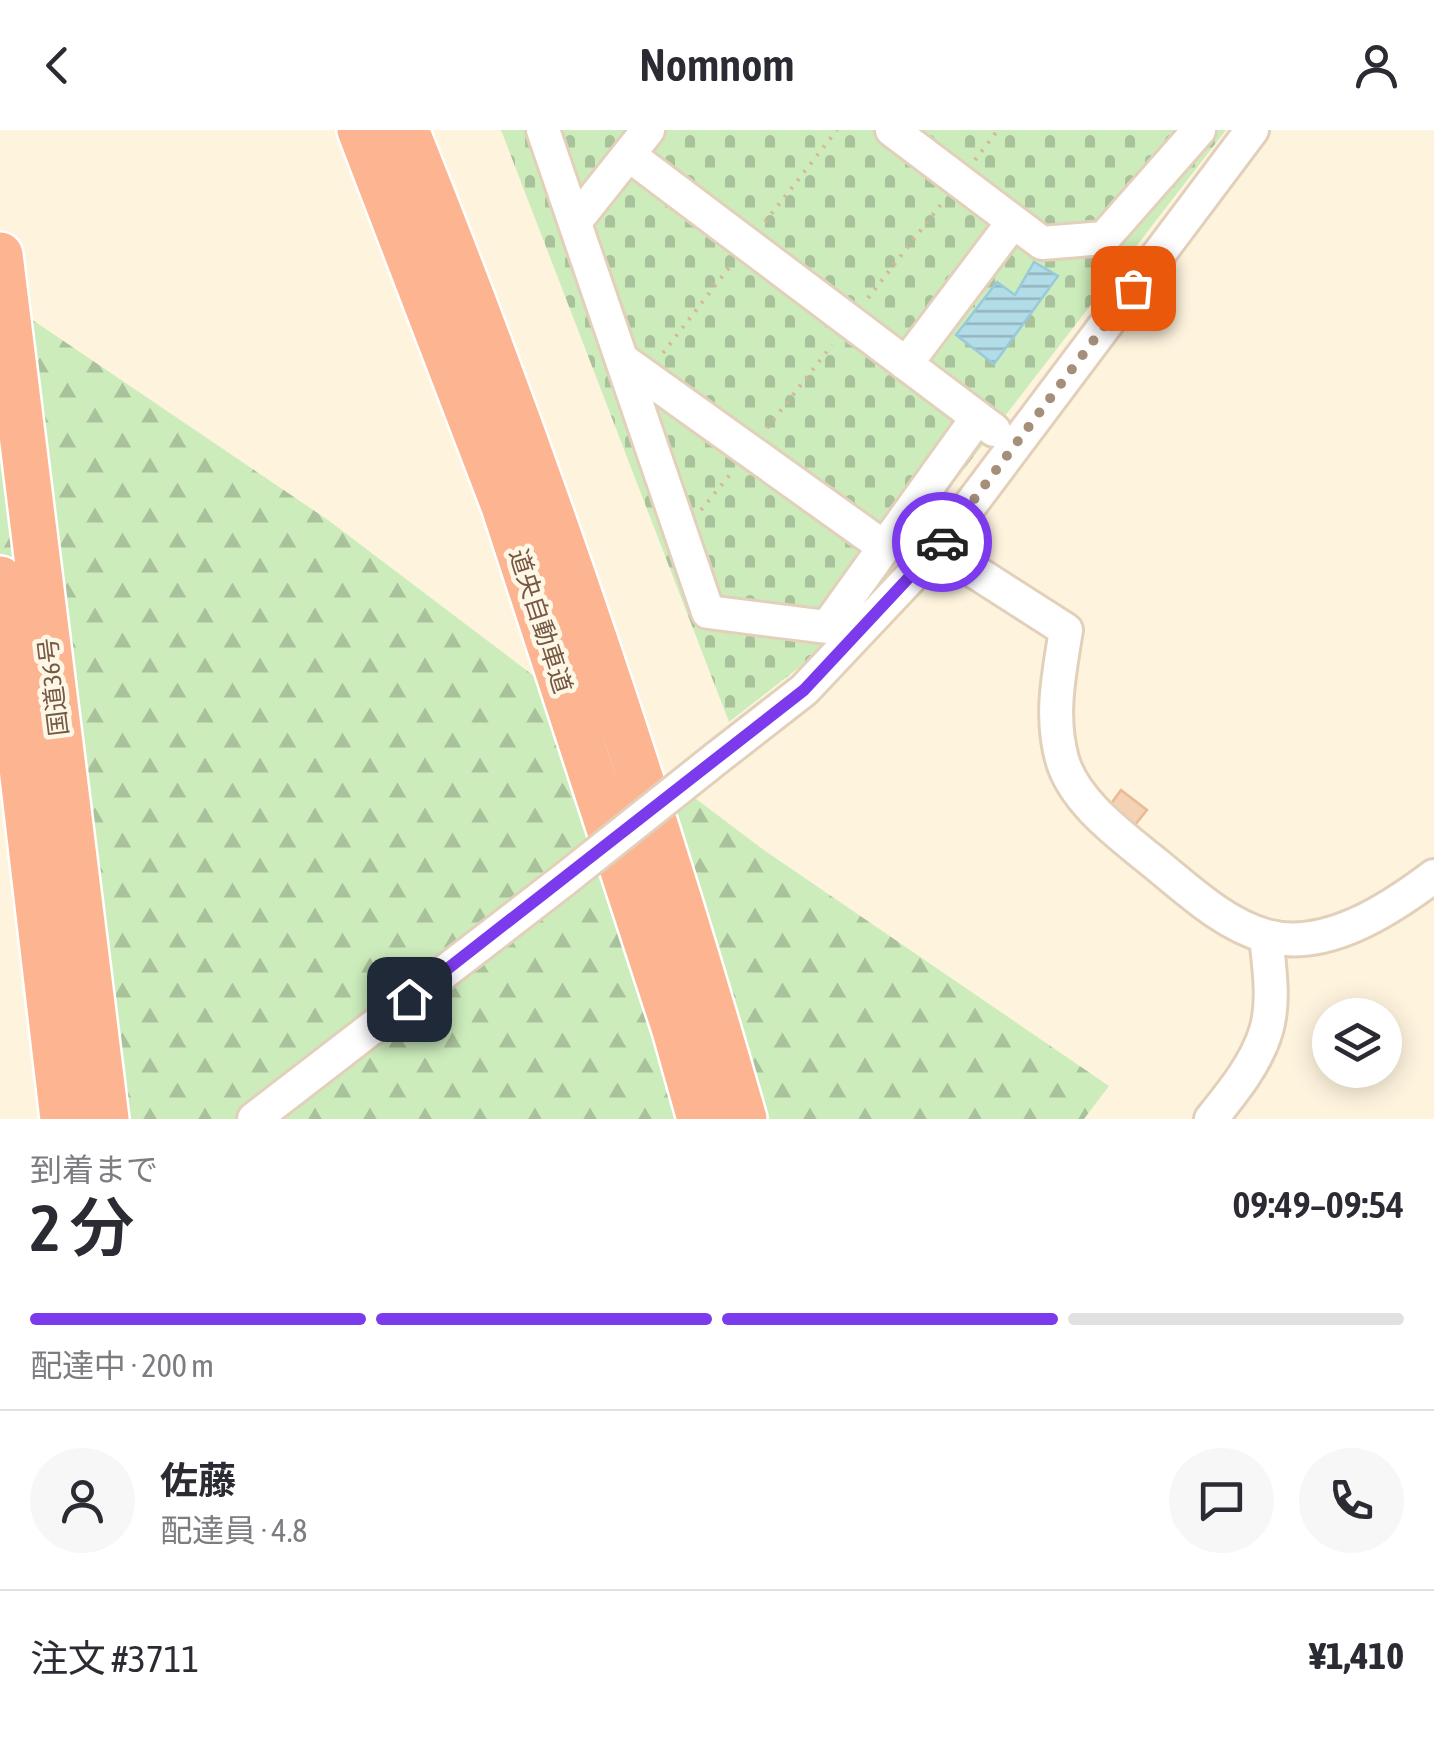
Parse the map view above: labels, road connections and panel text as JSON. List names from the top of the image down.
{
  "streets": {
    "highway": ["道央自動車道", "国道36号"]
  },
  "page": {
    "header": "Nomnom",
    "heading": ["2 分", "到着まで", "09:49–09:54"],
    "panel": [
      "佐藤",
      "配達員 · 4.8",
      "注文 #3711",
      "¥1,410"
    ],
    "bar": "配達中 · 200 m"
  }
}
